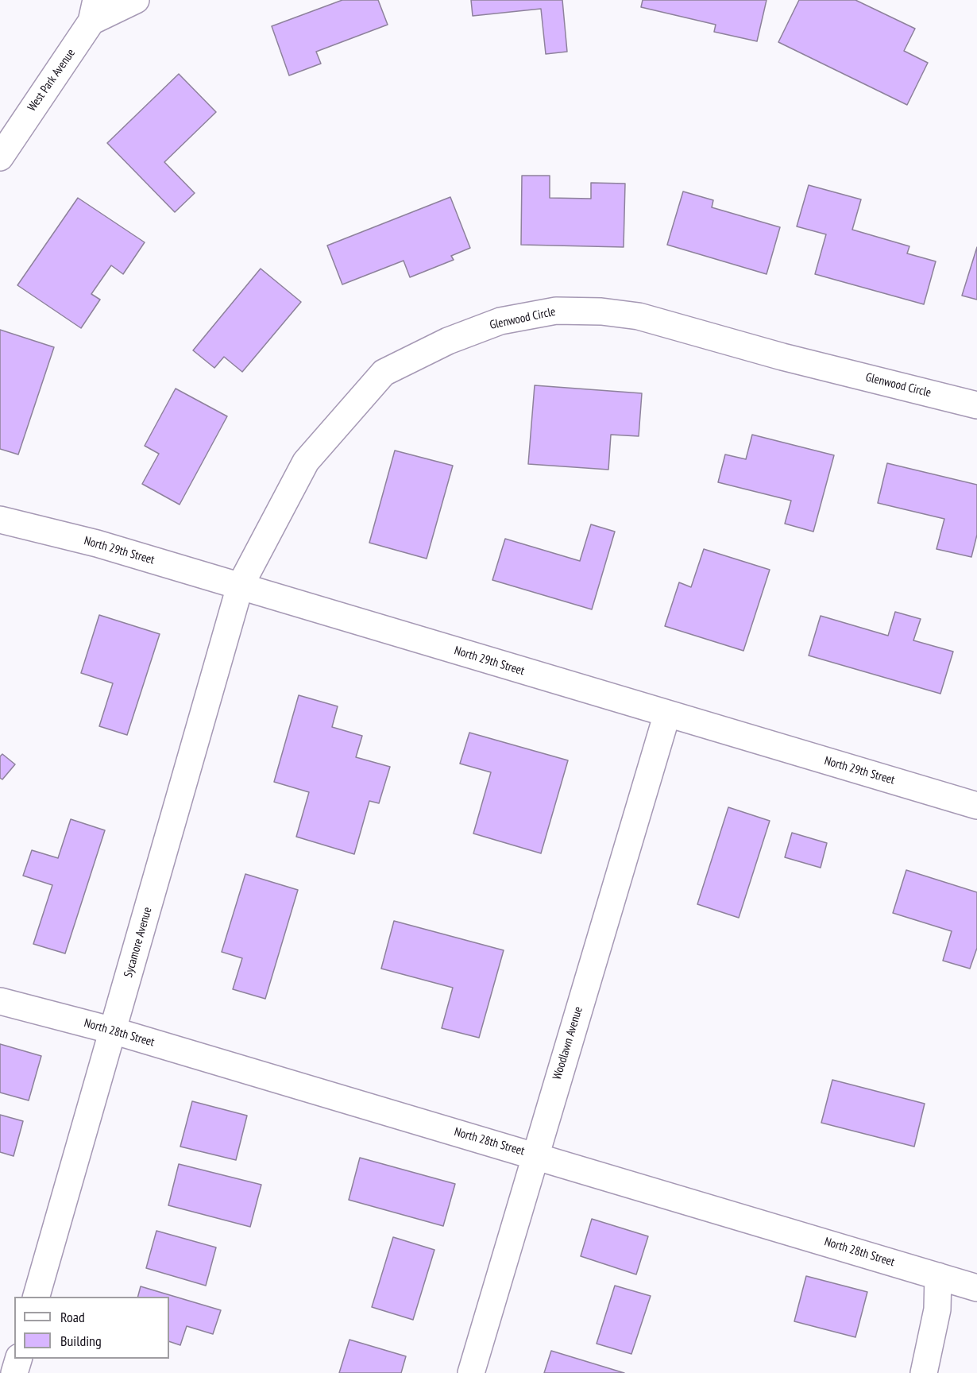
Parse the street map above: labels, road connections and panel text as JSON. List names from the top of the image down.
{
  "streets": {
    "street": [
      "West Park Avenue",
      "Glenwood Circle",
      "North 29th Street",
      "Sycamore Avenue",
      "North 28th Street",
      "Woodlawn Avenue"
    ]
  },
  "crossings": [
    ["Glenwood Circle", "North 29th Street"],
    ["Glenwood Circle", "Sycamore Avenue"],
    ["North 29th Street", "Sycamore Avenue"],
    ["North 29th Street", "Woodlawn Avenue"],
    ["Sycamore Avenue", "North 28th Street"],
    ["North 28th Street", "Woodlawn Avenue"]
  ],
  "legend": ["Road", "Building"]
}
